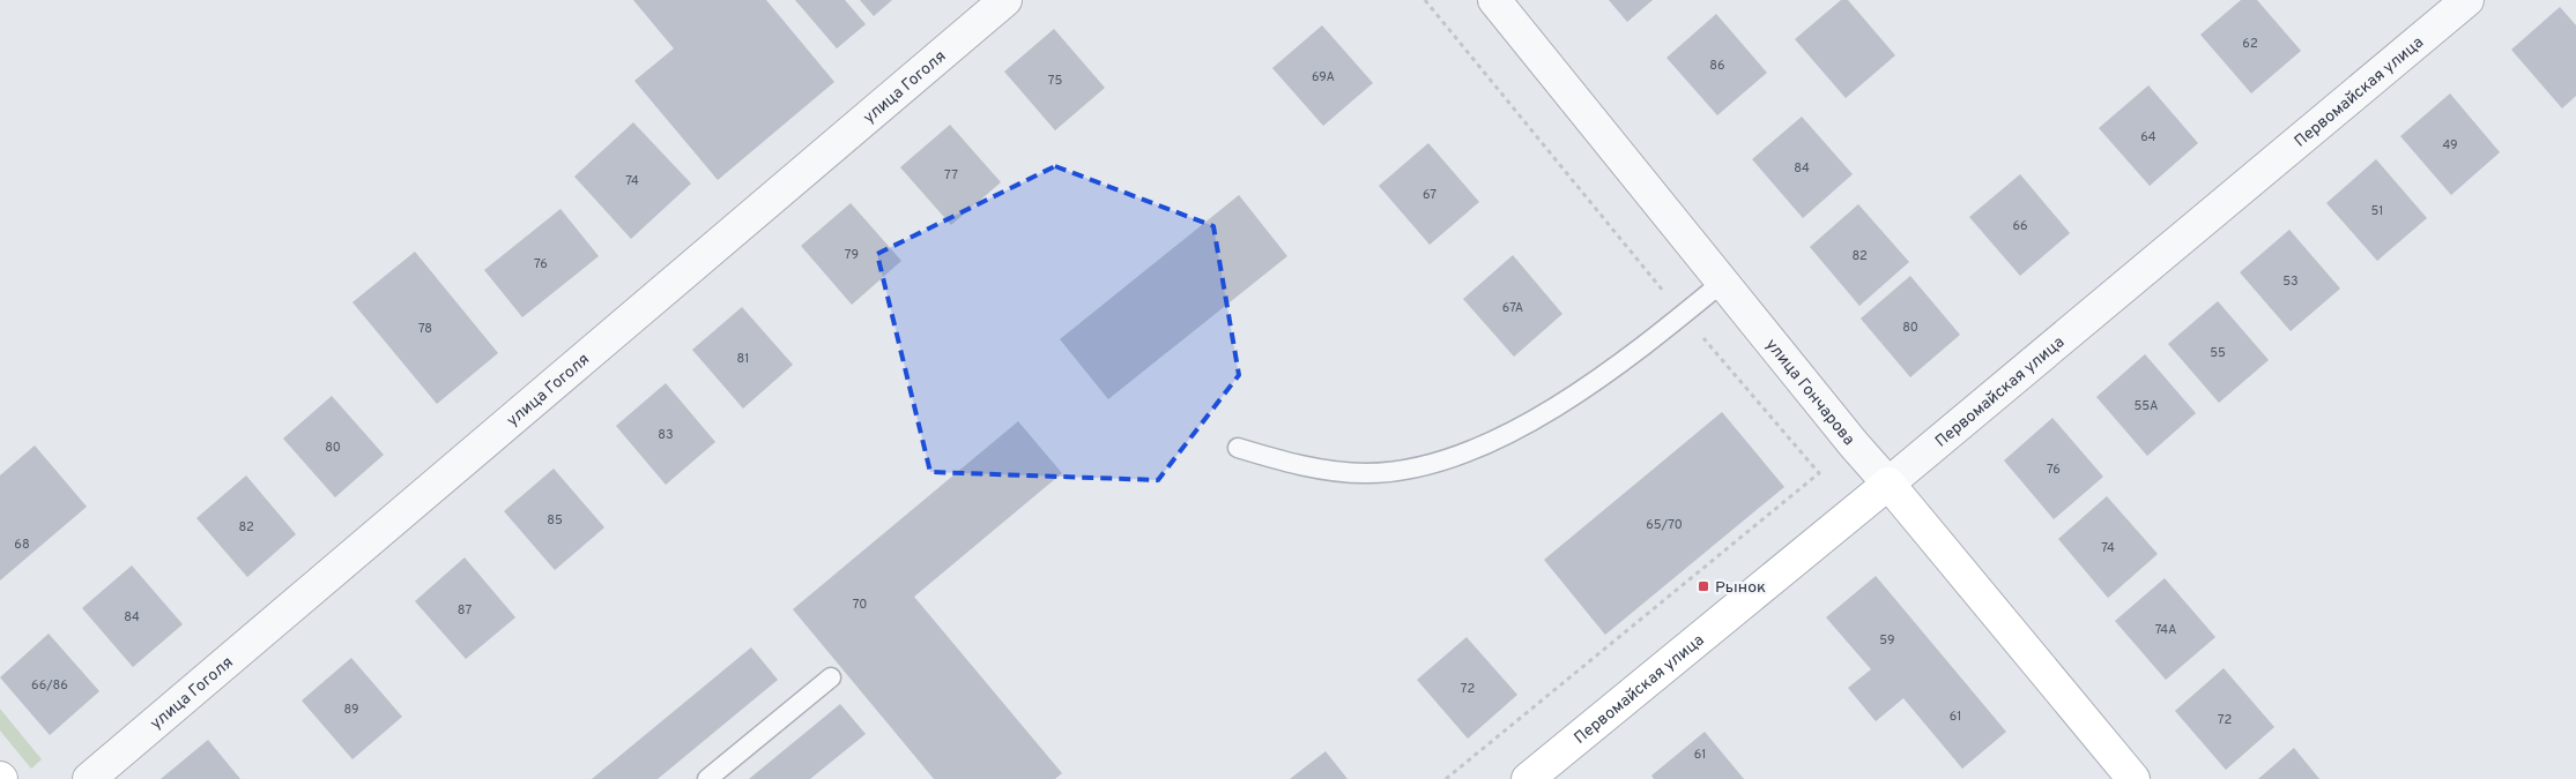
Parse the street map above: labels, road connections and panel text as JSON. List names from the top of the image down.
{
  "streets": {
    "main road": ["Первомайская улица", "улица Гончарова"],
    "street": ["улица Гоголя"]
  },
  "crossings": [
    ["Первомайская улица", "улица Гончарова"]
  ],
  "places": {
    "transit": ["Рынок"]
  },
  "house_numbers": [
    "62",
    "86",
    "69А",
    "75",
    "64",
    "49",
    "84",
    "77",
    "74",
    "67",
    "51",
    "66",
    "79",
    "82",
    "76",
    "53",
    "67А",
    "80",
    "78",
    "55",
    "81",
    "55А",
    "83",
    "80",
    "76",
    "85",
    "65/70",
    "82",
    "68",
    "74",
    "70",
    "87",
    "84",
    "74А",
    "59",
    "66/86",
    "72",
    "89",
    "61",
    "72",
    "61"
  ]
}
